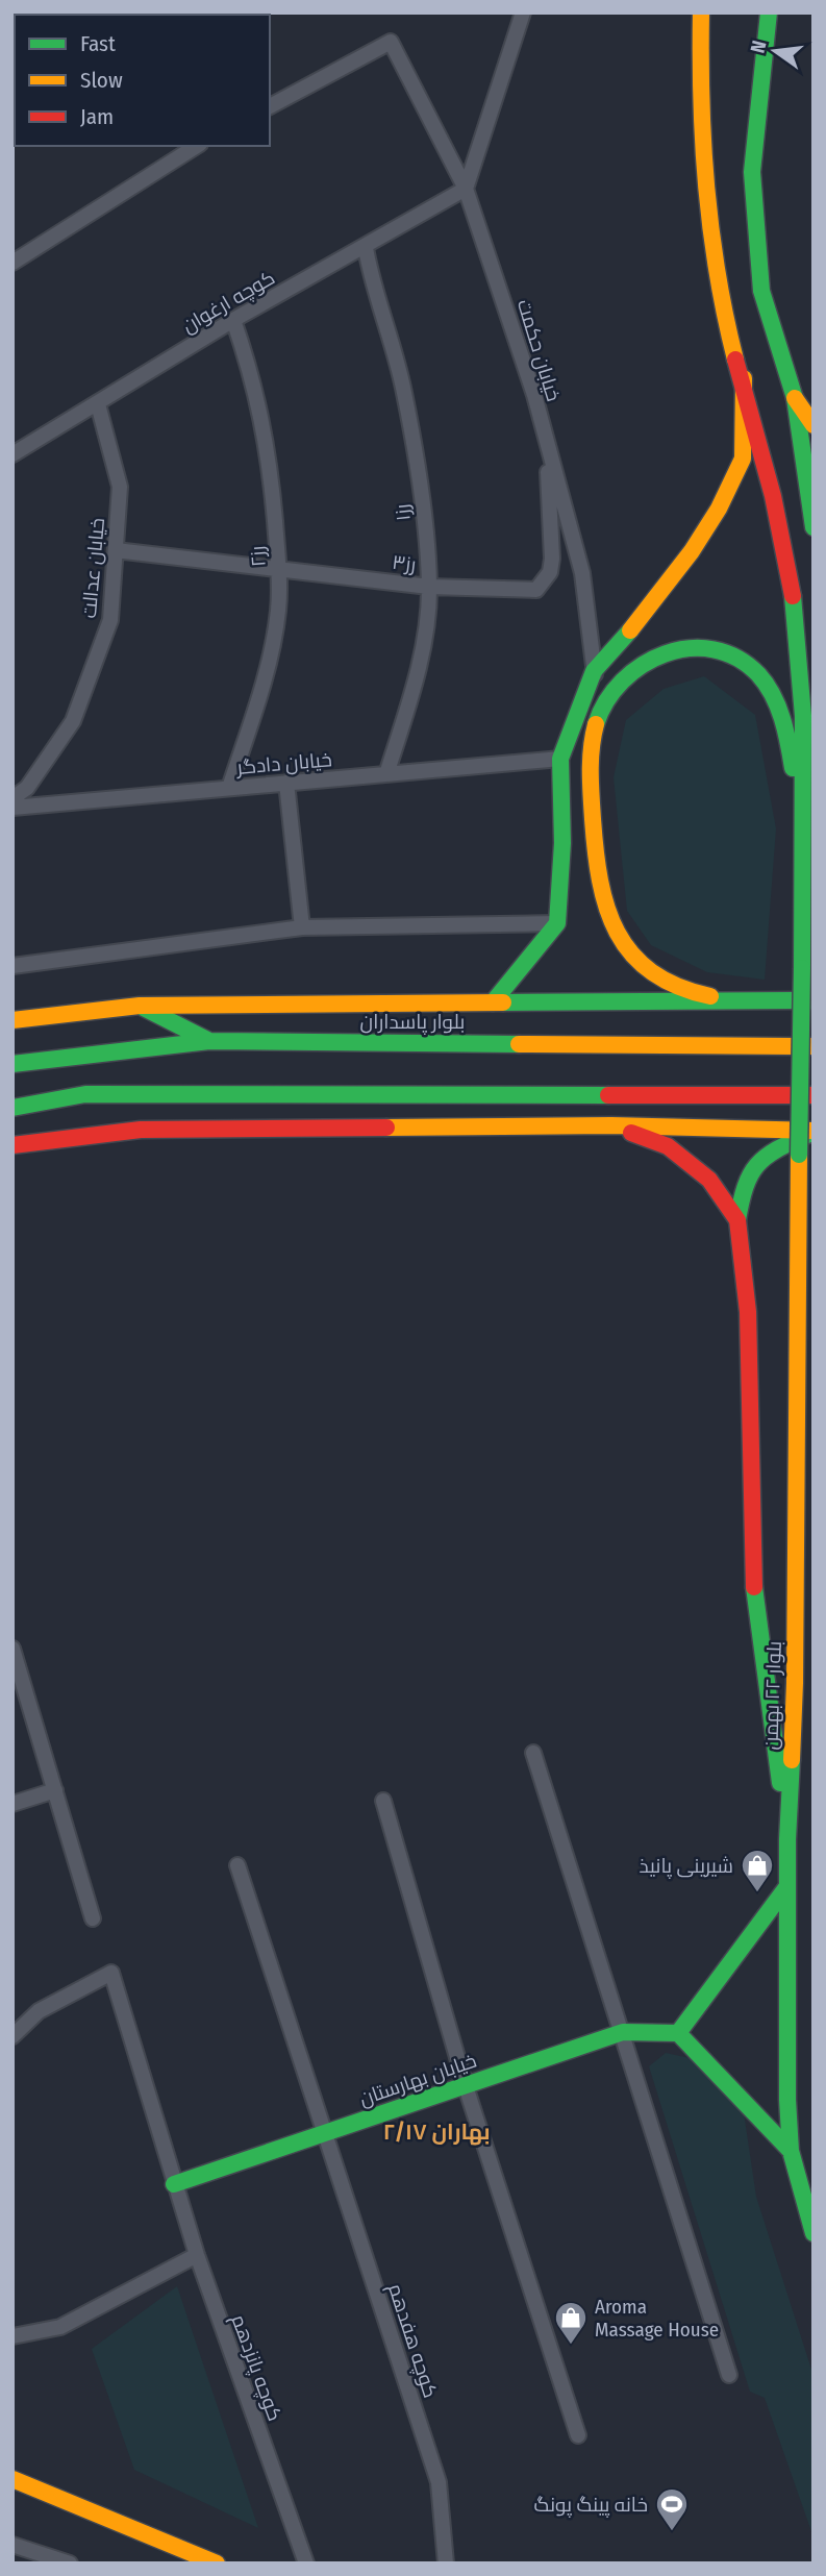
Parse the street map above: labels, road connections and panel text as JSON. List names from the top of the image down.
{
  "streets": {
    "main road": ["بلوار پاسداران", "بلوار ۲۲ بهمن", "خیابان بهارستان"],
    "street": [
      "کوچه ارغوان",
      "خیابان حکمت",
      "رز۱",
      "رز۲",
      "رز۳",
      "خیابان عدالت",
      "خیابان دادگر",
      "کوچه هفدهم",
      "کوچه پانزدهم"
    ]
  },
  "crossings": [
    ["کوچه ارغوان", "خیابان حکمت"],
    ["کوچه ارغوان", "رز۱"],
    ["کوچه ارغوان", "رز۲"],
    ["کوچه ارغوان", "خیابان عدالت"],
    ["خیابان حکمت", "رز۳"],
    ["رز۱", "رز۳"],
    ["رز۱", "خیابان دادگر"],
    ["رز۲", "رز۳"],
    ["رز۲", "خیابان دادگر"],
    ["رز۳", "خیابان عدالت"],
    ["خیابان بهارستان", "کوچه هفدهم"],
    ["خیابان بهارستان", "کوچه پانزدهم"]
  ],
  "districts": ["۲/۱۷ بهاران"],
  "places": {
    "shop": ["شیرینی پانیذ", "Aroma Massage House"],
    "sports": ["خانه پینگ پونگ"]
  },
  "legend": ["Fast", "Slow", "Jam"],
  "north": "left"
}
